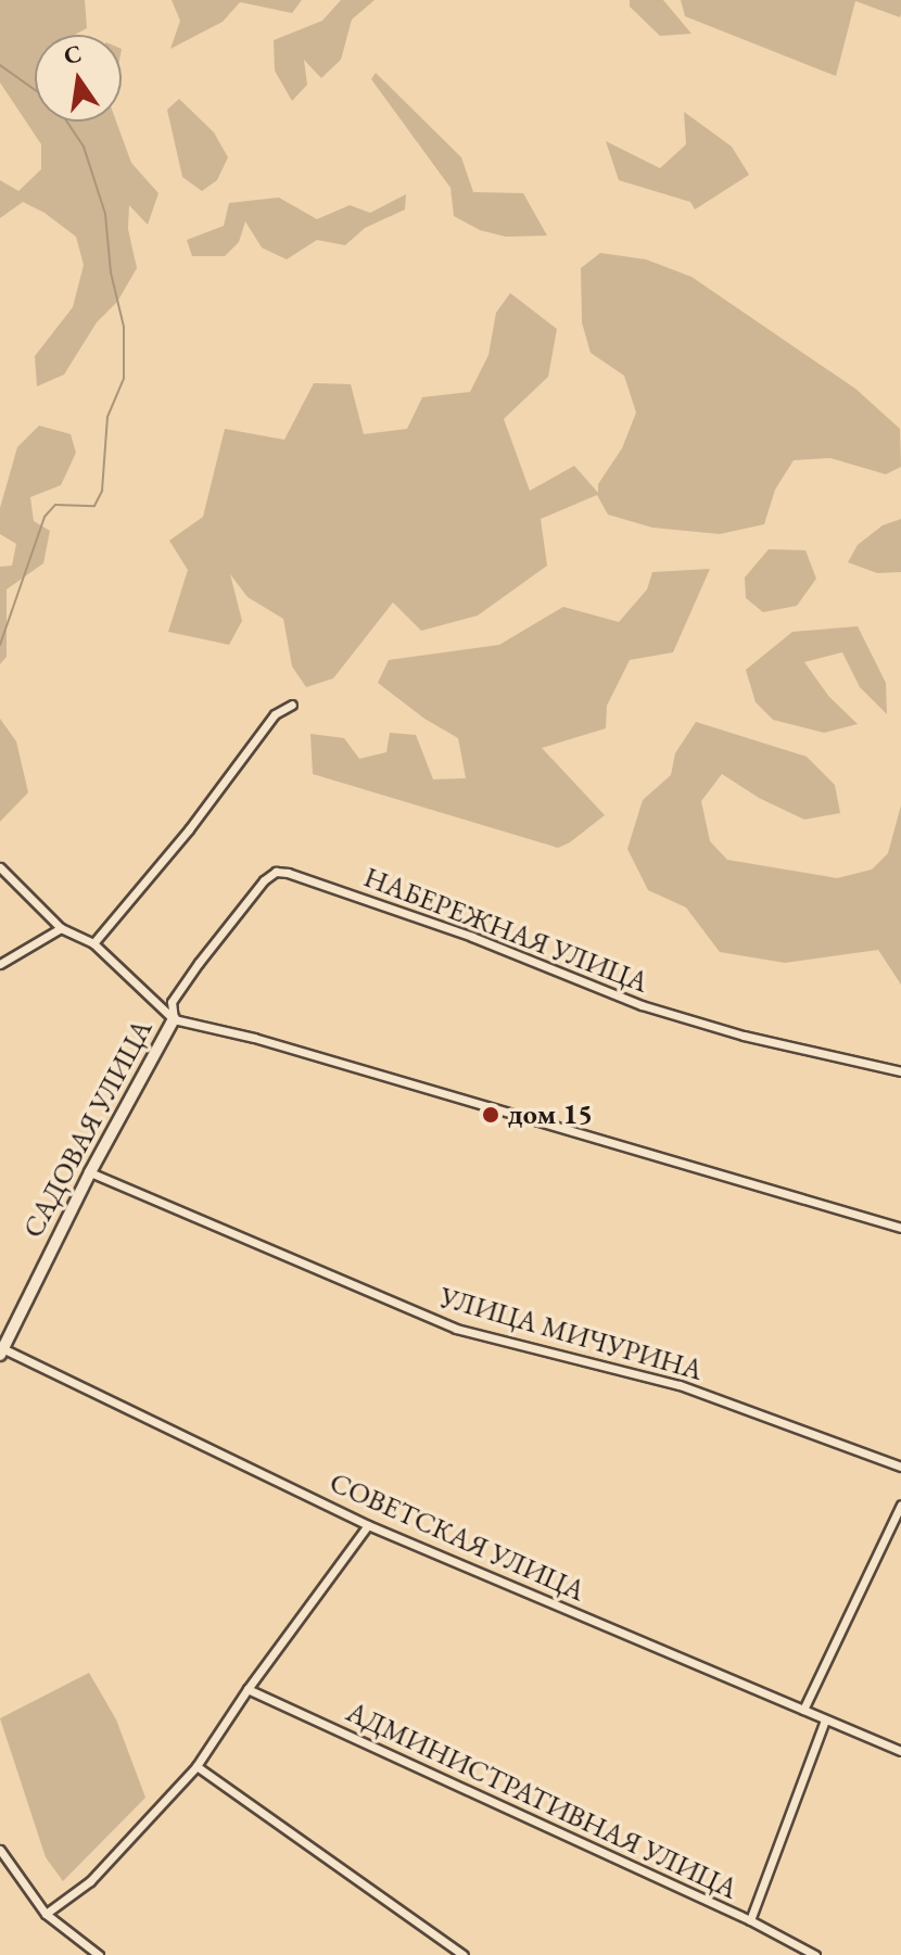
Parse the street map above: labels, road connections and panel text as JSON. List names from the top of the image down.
{
  "streets": {
    "street": [
      "НАБЕРЕЖНАЯ УЛИЦА",
      "САДОВАЯ УЛИЦА",
      "УЛИЦА МИЧУРИНА",
      "СОВЕТСКАЯ УЛИЦА",
      "АДМИНИСТРАТИВНАЯ УЛИЦА"
    ]
  },
  "crossings": [
    ["НАБЕРЕЖНАЯ УЛИЦА", "САДОВАЯ УЛИЦА"],
    ["САДОВАЯ УЛИЦА", "УЛИЦА МИЧУРИНА"],
    ["САДОВАЯ УЛИЦА", "СОВЕТСКАЯ УЛИЦА"]
  ],
  "places": ["дом 15"],
  "north": "top"
}
